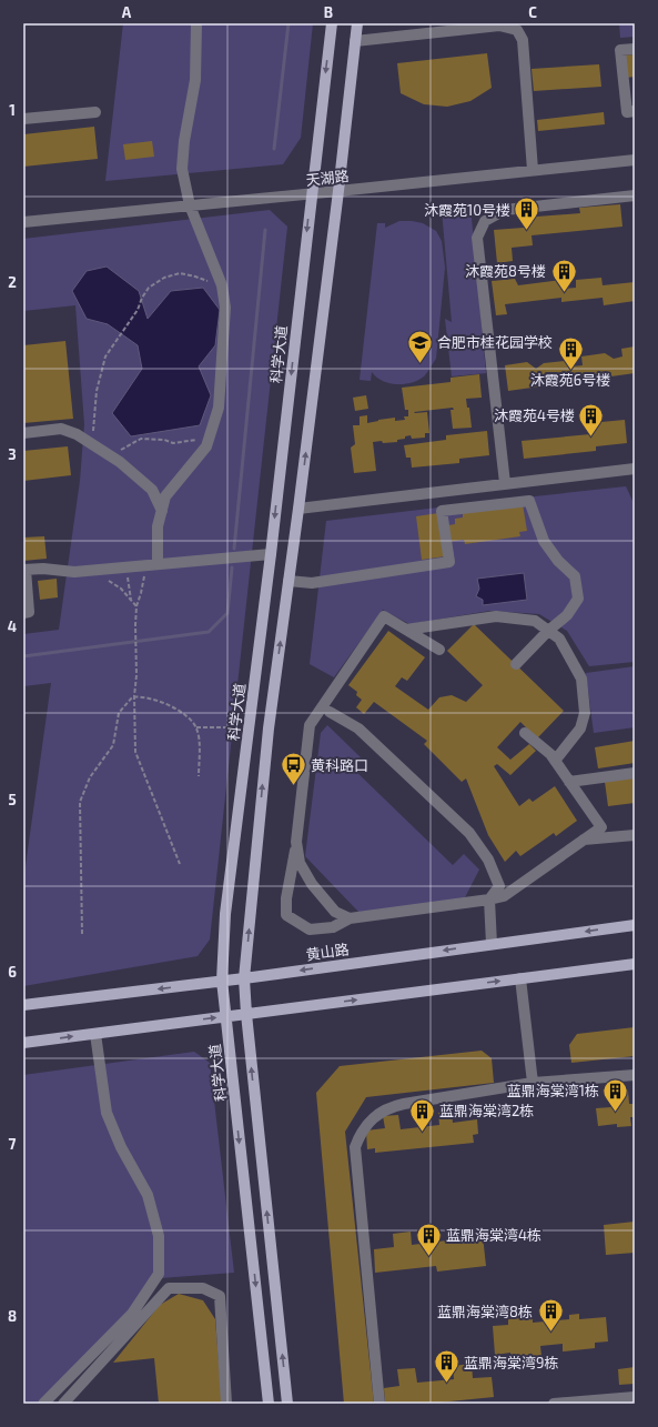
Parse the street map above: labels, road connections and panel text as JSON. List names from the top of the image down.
{
  "streets": {
    "main road": ["科学大道", "黄山路"],
    "street": ["天湖路"]
  },
  "crossings": [
    ["天湖路", "科学大道"],
    ["科学大道", "黄山路"]
  ],
  "places": {
    "building": [
      "沐霞苑10号楼",
      "沐霞苑8号楼",
      "沐霞苑6号楼",
      "沐霞苑4号楼",
      "蓝鼎海棠湾1栋",
      "蓝鼎海棠湾2栋",
      "蓝鼎海棠湾4栋",
      "蓝鼎海棠湾8栋",
      "蓝鼎海棠湾9栋"
    ],
    "school or university": ["合肥市桂花园学校"],
    "bus stop": ["黄科路口"]
  },
  "grid": {
    "columns": ["A", "B", "C"],
    "rows": [
      "1",
      "2",
      "3",
      "4",
      "5",
      "6",
      "7",
      "8"
    ]
  }
}
